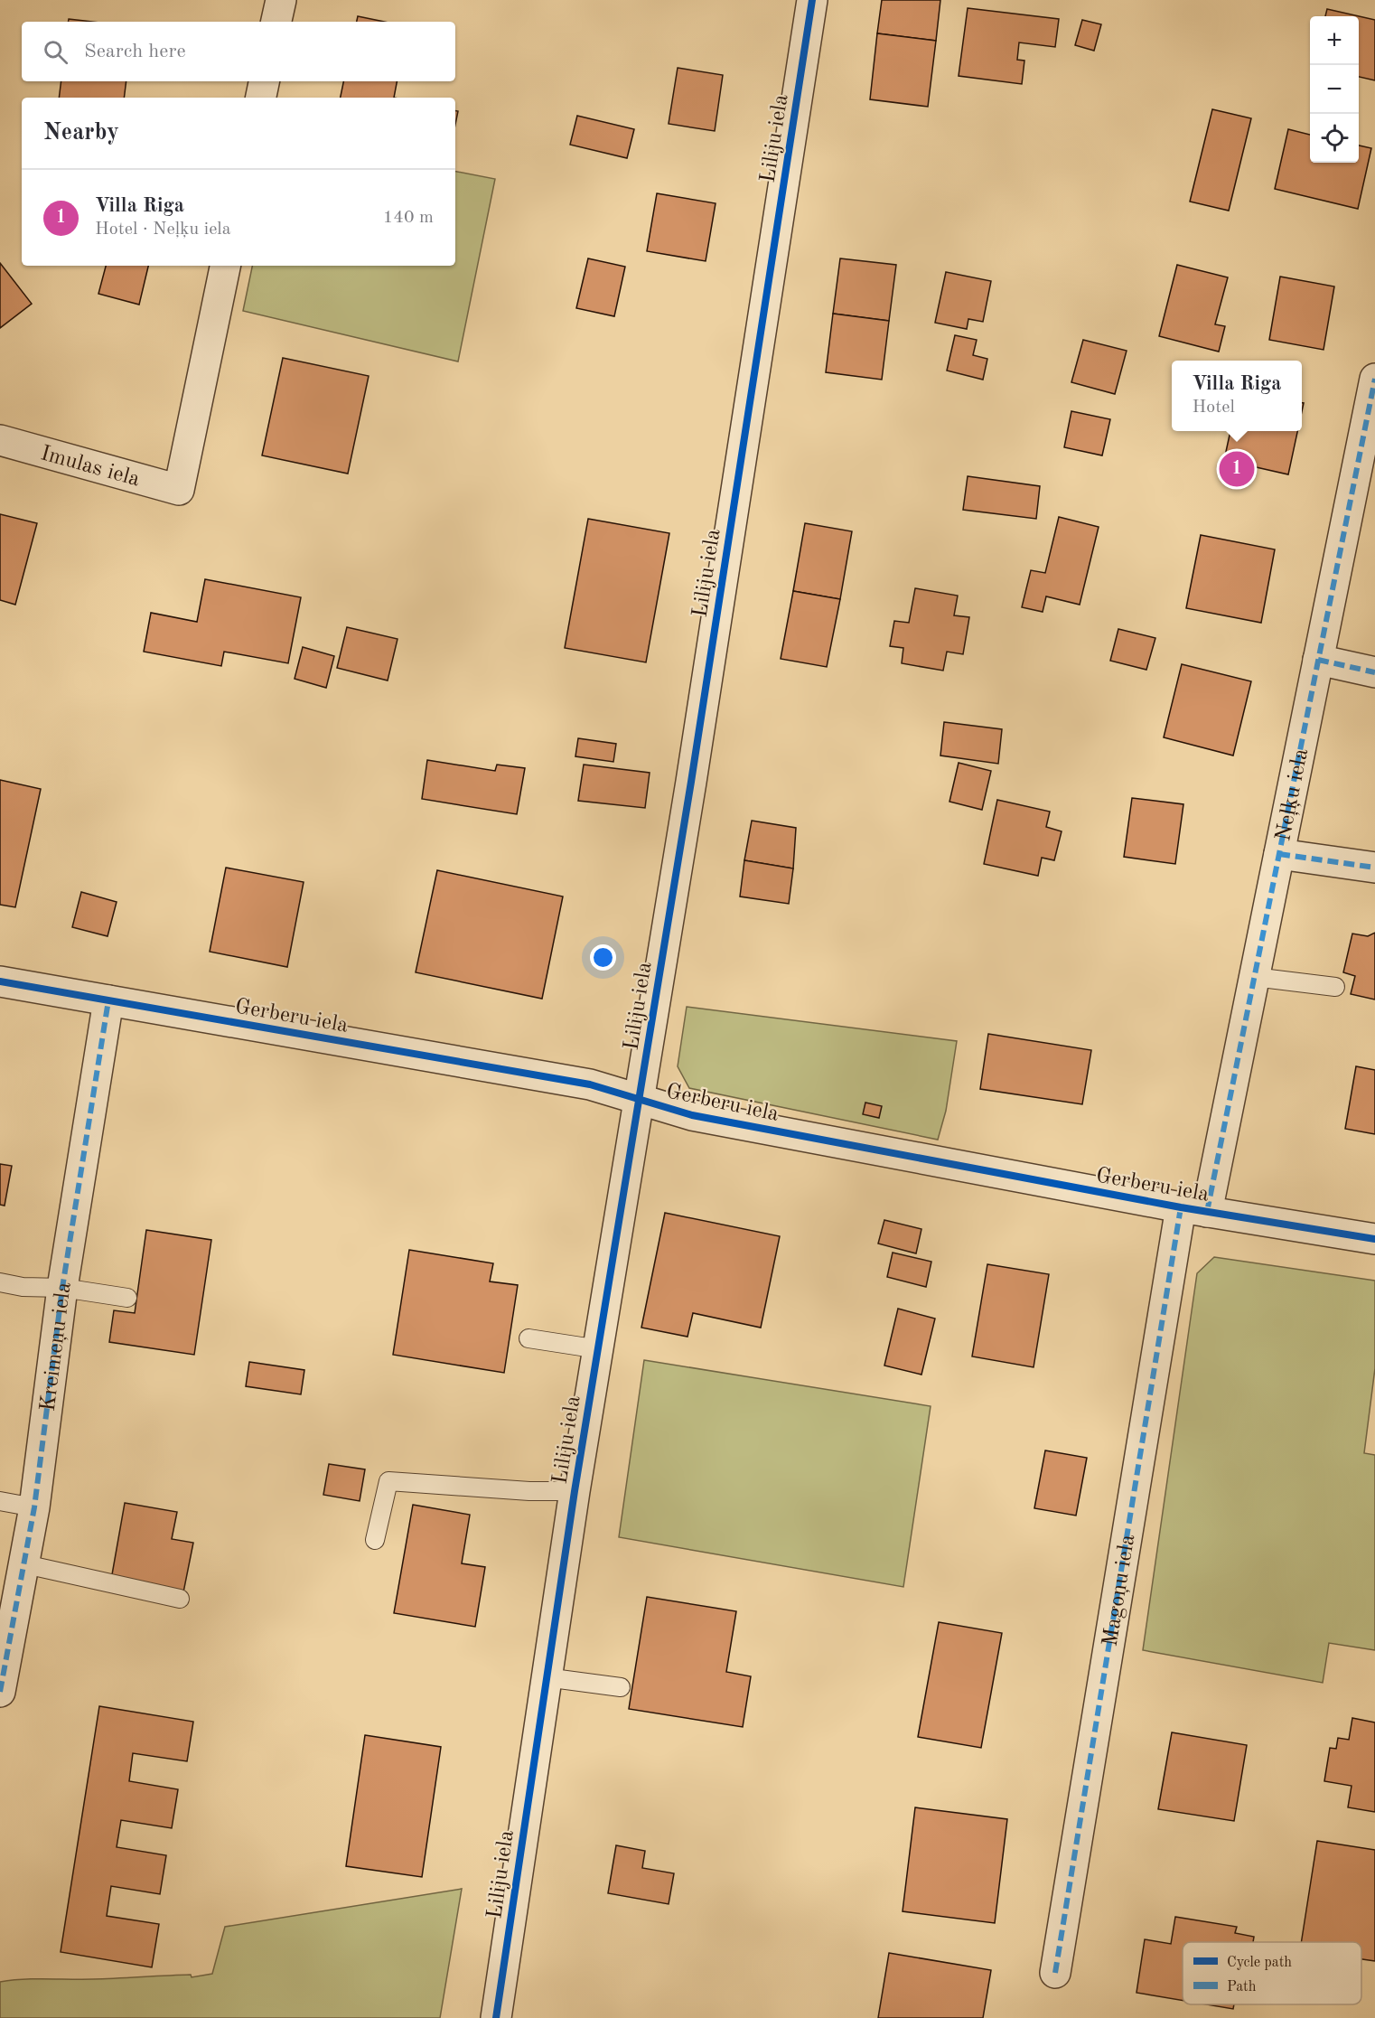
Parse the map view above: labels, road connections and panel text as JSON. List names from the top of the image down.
{
  "streets": {
    "street": [
      "Liliju iela",
      "Imulas iela",
      "Neļķu iela",
      "Gerberu iela",
      "Kreimeņu iela",
      "Magoņu iela"
    ]
  },
  "crossings": [
    ["Liliju iela", "Gerberu iela"],
    ["Neļķu iela", "Gerberu iela"],
    ["Neļķu iela", "Magoņu iela"],
    ["Gerberu iela", "Kreimeņu iela"],
    ["Gerberu iela", "Magoņu iela"]
  ],
  "legend": ["Cycle path", "Path"],
  "page": {
    "map_buttons": ["+", "−"],
    "search": "Search here",
    "heading": "Nearby",
    "list": [
      {
        "mark": "1",
        "name": "Villa Riga",
        "note": "Hotel · Neļķu iela",
        "value": "140 m"
      }
    ],
    "popup": ["Villa Riga", "Hotel"],
    "pins": "1"
  }
}
